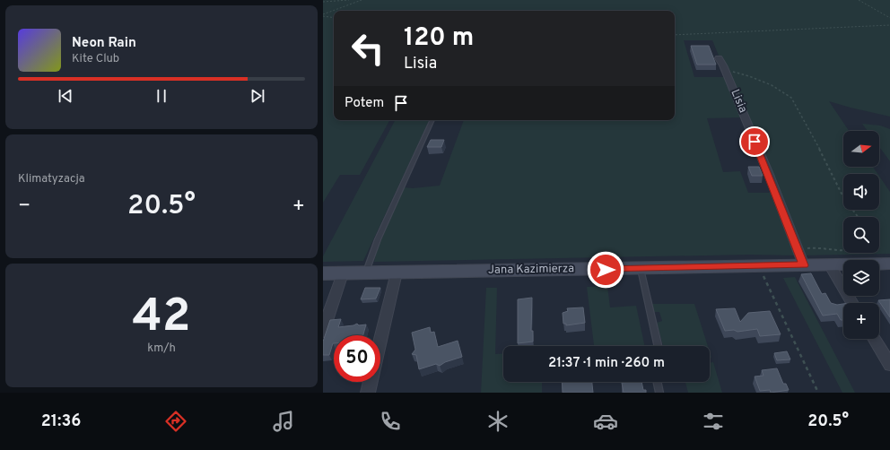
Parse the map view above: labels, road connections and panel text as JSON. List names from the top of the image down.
{
  "streets": {
    "main road": ["Jana Kazimierza"],
    "street": ["Lisia"]
  },
  "crossings": [
    ["Lisia", "Jana Kazimierza"]
  ],
  "north": "right",
  "page": {
    "turn": ["120 m", "Lisia"],
    "song": ["Neon Rain", "Kite Club"],
    "then": "Potem",
    "map_buttons": "+",
    "tile": [
      "Klimatyzacja",
      ["42", "km/h"]
    ],
    "heat": ["−", "20.5°", "+"],
    "limit": "50",
    "trip": "21:37 · 1 min · 260 m",
    "tabs": ["21:36", "20.5°"]
  }
}
